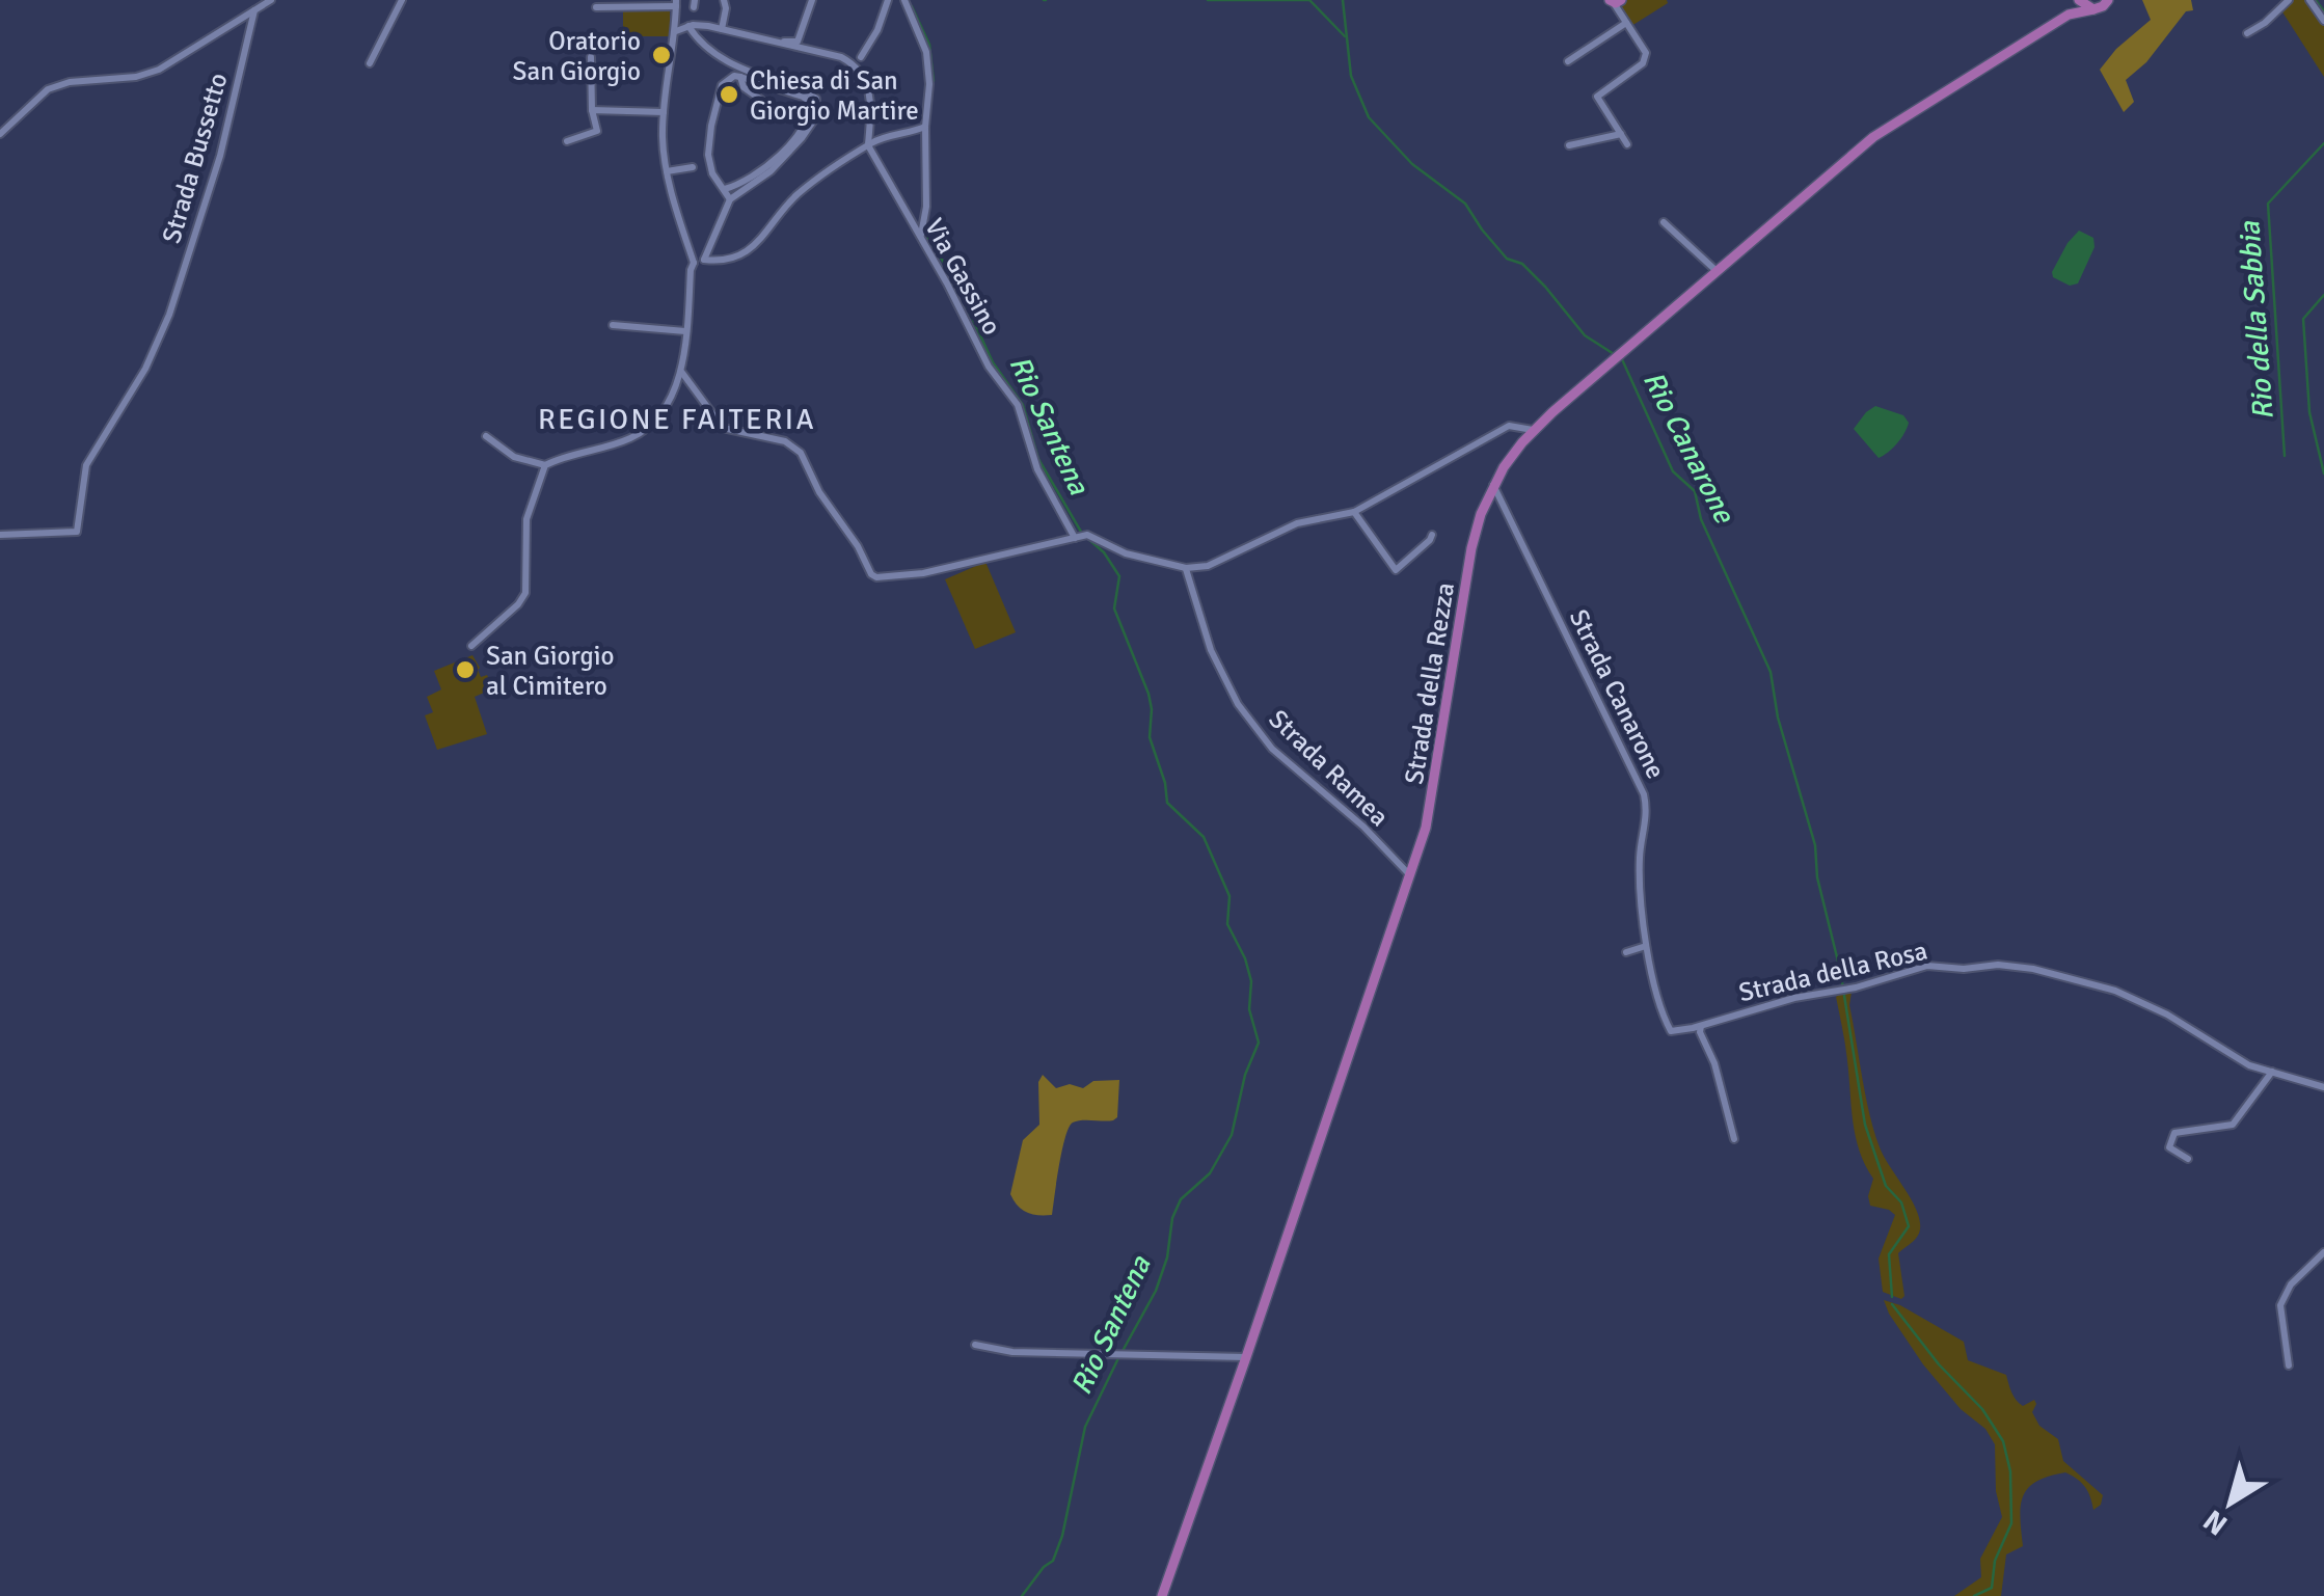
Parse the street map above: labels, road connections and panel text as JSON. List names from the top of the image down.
{
  "streets": {
    "main road": ["Strada della Rezza"],
    "street": [
      "Strada Bussetto",
      "Via Gassino",
      "Strada Canarone",
      "Strada Ramea",
      "Strada della Rosa"
    ]
  },
  "crossings": [
    ["Strada della Rezza", "Strada Canarone"],
    ["Strada della Rezza", "Strada Ramea"],
    ["Strada Canarone", "Strada della Rosa"]
  ],
  "districts": ["REGIONE FAITERIA"],
  "water": ["Rio della Sabbia", "Rio Santena", "Rio Canarone"],
  "places": ["Oratorio San Giorgio", "Chiesa di San Giorgio Martire", "San Giorgio al Cimitero"],
  "north": "bottom left"
}
